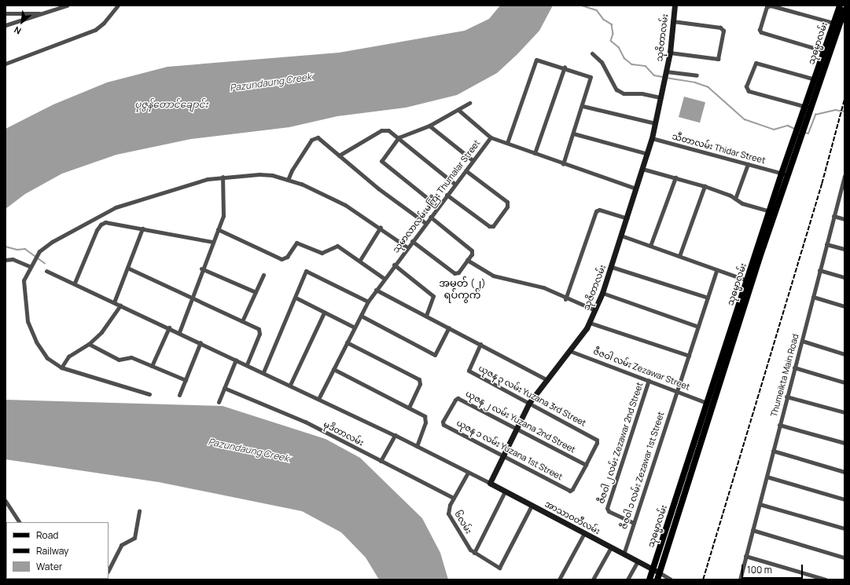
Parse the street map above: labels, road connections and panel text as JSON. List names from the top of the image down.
{
  "streets": {
    "main road": ["သုဇိတာလမ်း", "သုဓမ္မာလမ်း", "အာသာဝတီလမ်း"],
    "street": [
      "သီတာလမ်း Thidar Street",
      "သုမာလာလမ်းမကြီး Thumalar Street",
      "ဇီဇဝါ လမ်း Zezawar Street",
      "Thumeikta Main Road",
      "ယုဇန ၃ လမ်း Yuzana 3rd Street",
      "ယုဇန ၂ လမ်း Yuzana 2nd Street",
      "မုဒိတာလမ်း",
      "ဇီဇဝါ ၂ လမ်း Zezawar 2nd Street",
      "ယုဇန ၁ လမ်း Yuzana 1st Street",
      "ဇီဇဝါ ၁ လမ်း Zezawar 1st Street",
      "၆လမ်း"
    ]
  },
  "crossings": [
    ["သုဇိတာလမ်း", "သီတာလမ်း Thidar Street"],
    ["သုဇိတာလမ်း", "သုမာလာလမ်းမကြီး Thumalar Street"],
    ["သုဇိတာလမ်း", "ဇီဇဝါ လမ်း Zezawar Street"],
    ["သုဇိတာလမ်း", "ယုဇန ၃ လမ်း Yuzana 3rd Street"],
    ["သုဇိတာလမ်း", "ယုဇန ၂ လမ်း Yuzana 2nd Street"],
    ["သုဇိတာလမ်း", "ယုဇန ၁ လမ်း Yuzana 1st Street"],
    ["သုဇိတာလမ်း", "အာသာဝတီလမ်း"],
    ["သုဓမ္မာလမ်း", "သီတာလမ်း Thidar Street"],
    ["သုဓမ္မာလမ်း", "ဇီဇဝါ လမ်း Zezawar Street"],
    ["သုဓမ္မာလမ်း", "အာသာဝတီလမ်း"],
    ["ဇီဇဝါ လမ်း Zezawar Street", "ဇီဇဝါ ၂ လမ်း Zezawar 2nd Street"],
    ["ဇီဇဝါ လမ်း Zezawar Street", "ဇီဇဝါ ၁ လမ်း Zezawar 1st Street"],
    ["ယုဇန ၃ လမ်း Yuzana 3rd Street", "ယုဇန ၂ လမ်း Yuzana 2nd Street"],
    ["ယုဇန ၃ လမ်း Yuzana 3rd Street", "ယုဇန ၁ လမ်း Yuzana 1st Street"],
    ["ယုဇန ၂ လမ်း Yuzana 2nd Street", "ယုဇန ၁ လမ်း Yuzana 1st Street"],
    ["မုဒိတာလမ်း", "၆လမ်း"],
    ["ဇီဇဝါ ၂ လမ်း Zezawar 2nd Street", "ဇီဇဝါ ၁ လမ်း Zezawar 1st Street"],
    ["ဇီဇဝါ ၁ လမ်း Zezawar 1st Street", "အာသာဝတီလမ်း"],
    ["အာသာဝတီလမ်း", "၆လမ်း"]
  ],
  "districts": ["အမှတ် (၂) ရပ်ကွက်"],
  "water": ["Pazundaung Creek", "ပုဇွန်တောင်ချောင်း"],
  "legend": ["Road", "Railway", "Water"],
  "scale_bar": "100 m",
  "north": "bottom left"
}
